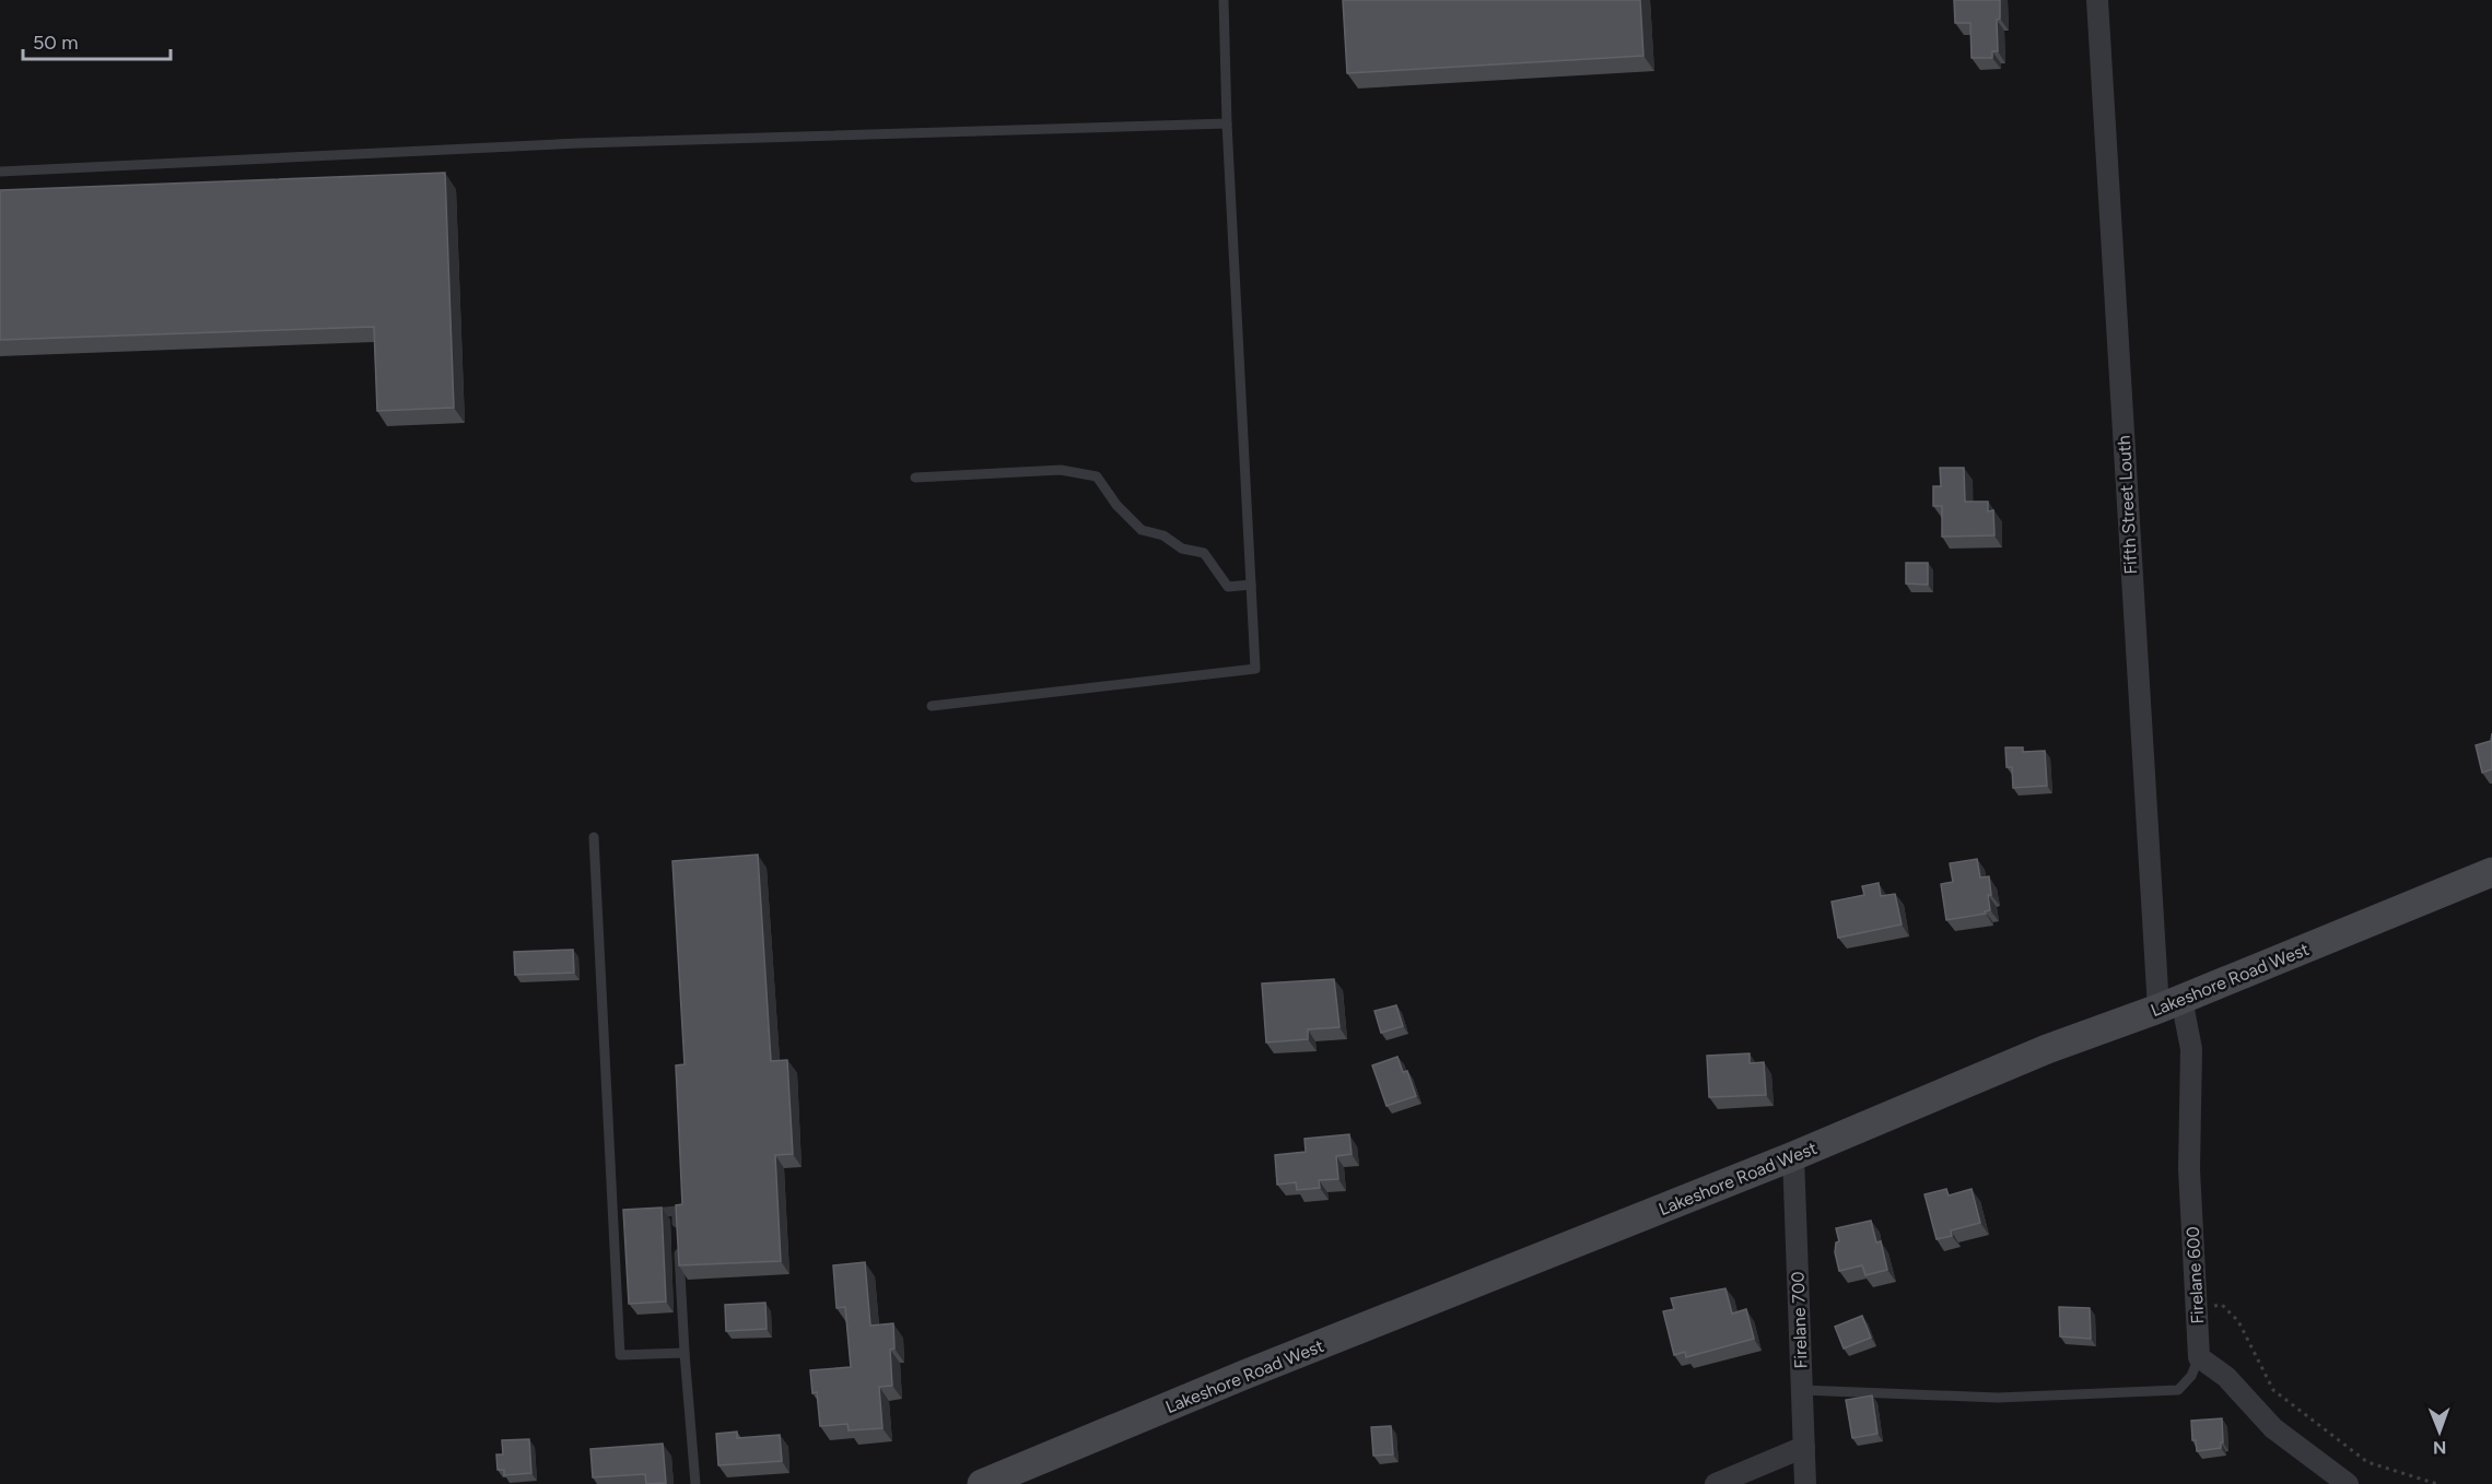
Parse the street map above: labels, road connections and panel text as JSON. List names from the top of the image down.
{
  "streets": {
    "main road": ["Lakeshore Road West"],
    "street": ["Fifth Street Louth", "Firelane 600", "Firelane 700"]
  },
  "crossings": [
    ["Fifth Street Louth", "Lakeshore Road West"],
    ["Fifth Street Louth", "Firelane 600"],
    ["Lakeshore Road West", "Firelane 600"],
    ["Lakeshore Road West", "Firelane 700"]
  ],
  "scale_bar": "50 m",
  "north": "bottom"
}
